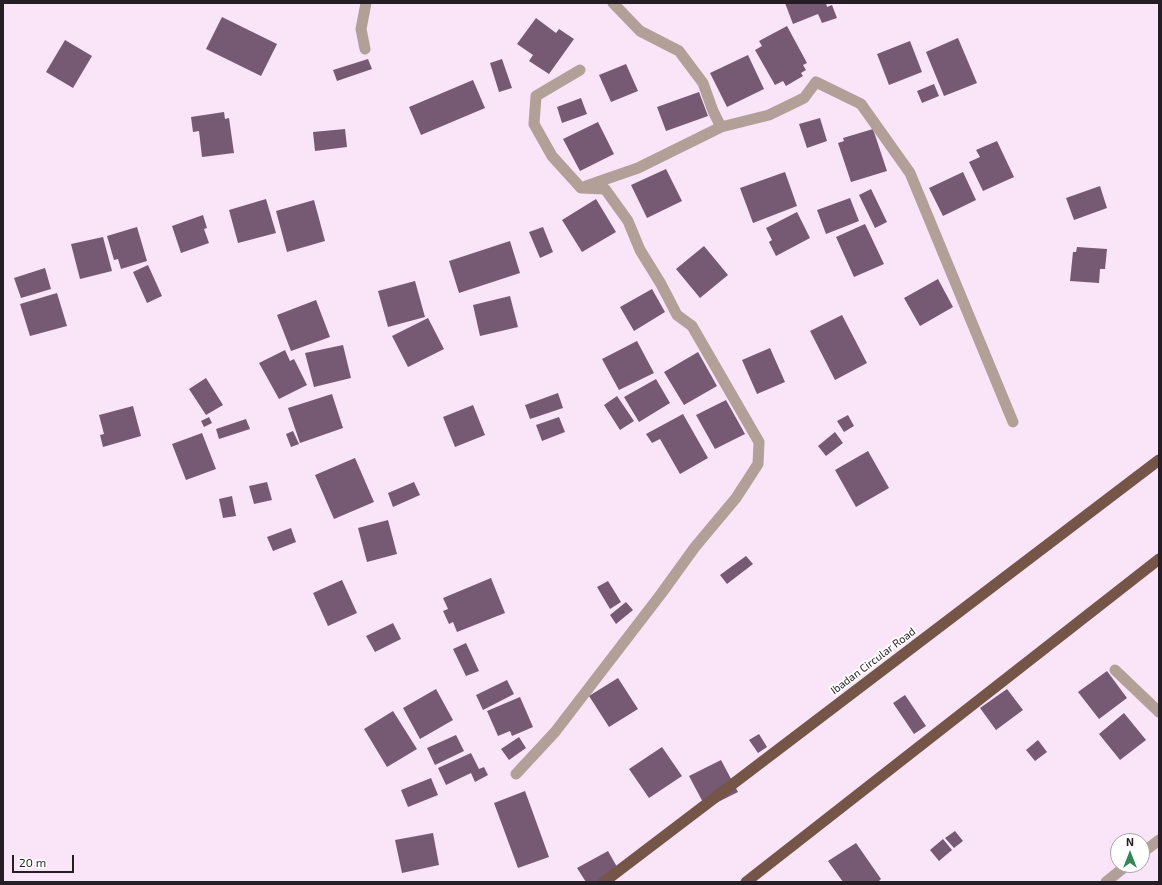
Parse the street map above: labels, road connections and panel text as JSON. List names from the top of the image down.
{
  "streets": {
    "highway": ["Ibadan Circular Road"]
  },
  "scale_bar": "20 m",
  "north": "top"
}
